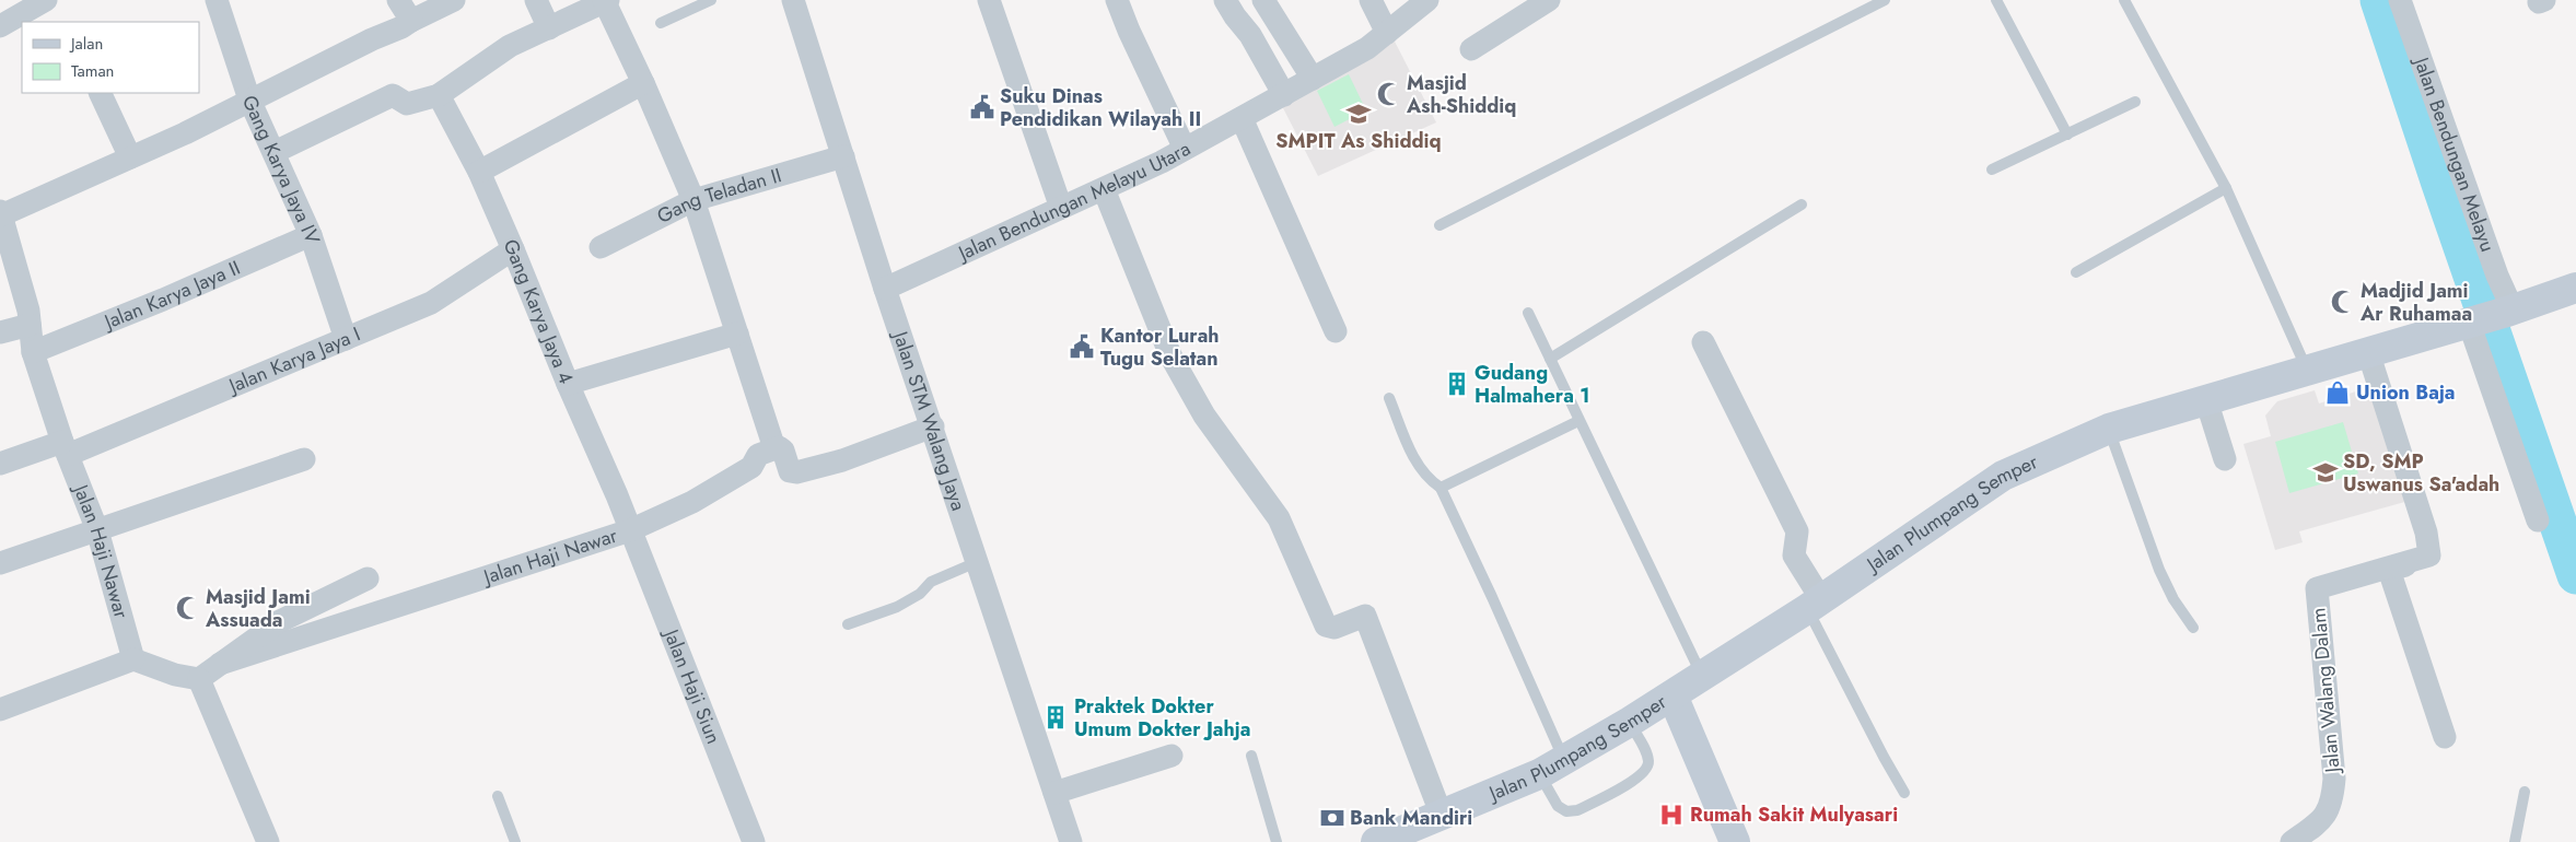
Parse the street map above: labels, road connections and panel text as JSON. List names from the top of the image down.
{
  "streets": {
    "main road": ["Jalan Plumpang Semper"],
    "street": [
      "Jalan Bendungan Melayu",
      "Gang Karya Jaya IV",
      "Gang Teladan II",
      "Jalan Bendungan Melayu Utara",
      "Jalan Karya Jaya II",
      "Gang Karya Jaya 4",
      "Jalan Karya Jaya I",
      "Jalan STM Walang Jaya",
      "Jalan Haji Nawar",
      "Jalan Haji Siun",
      "Jalan Walang Dalam"
    ]
  },
  "crossings": [
    ["Jalan Bendungan Melayu", "Jalan Plumpang Semper"],
    ["Gang Karya Jaya IV", "Jalan Karya Jaya II"],
    ["Gang Karya Jaya IV", "Jalan Karya Jaya I"],
    ["Gang Teladan II", "Jalan STM Walang Jaya"],
    ["Jalan Bendungan Melayu Utara", "Jalan STM Walang Jaya"],
    ["Jalan Karya Jaya II", "Jalan Haji Nawar"],
    ["Gang Karya Jaya 4", "Jalan Karya Jaya I"],
    ["Gang Karya Jaya 4", "Jalan Haji Nawar"],
    ["Gang Karya Jaya 4", "Jalan Haji Siun"],
    ["Jalan Karya Jaya I", "Jalan Haji Nawar"],
    ["Jalan Haji Nawar", "Jalan Haji Siun"]
  ],
  "places": {
    "mosque": ["Masjid Ash-Shiddiq", "Madjid Jami Ar Ruhamaa", "Masjid Jami Assuada"],
    "public building": ["Suku Dinas Pendidikan Wilayah II", "Kantor Lurah Tugu Selatan"],
    "school or university": ["SMPIT As Shiddiq", "SD, SMP Uswanus Sa'adah"],
    "building": ["Gudang Halmahera 1", "Praktek Dokter Umum Dokter Jahja"],
    "shop": ["Union Baja"],
    "hospital": ["Rumah Sakit Mulyasari"],
    "bank": ["Bank Mandiri"]
  },
  "legend": ["Jalan", "Taman"]
}
